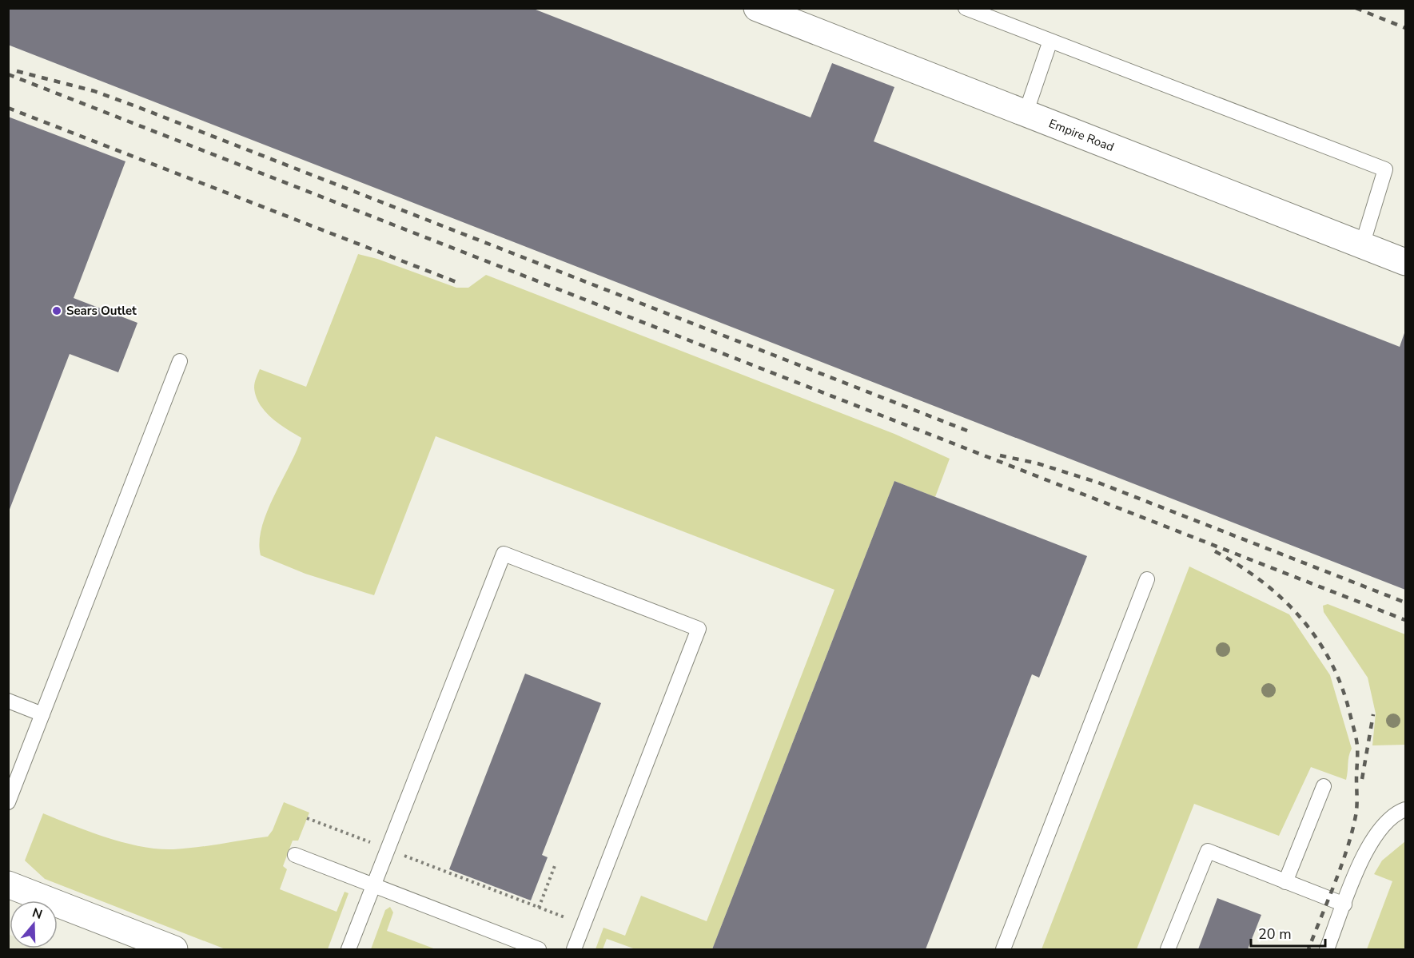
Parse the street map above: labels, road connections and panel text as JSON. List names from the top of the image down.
{
  "streets": {
    "street": ["Empire Road"]
  },
  "places": ["Sears Outlet"],
  "scale_bar": "20 m",
  "north": "top"
}
